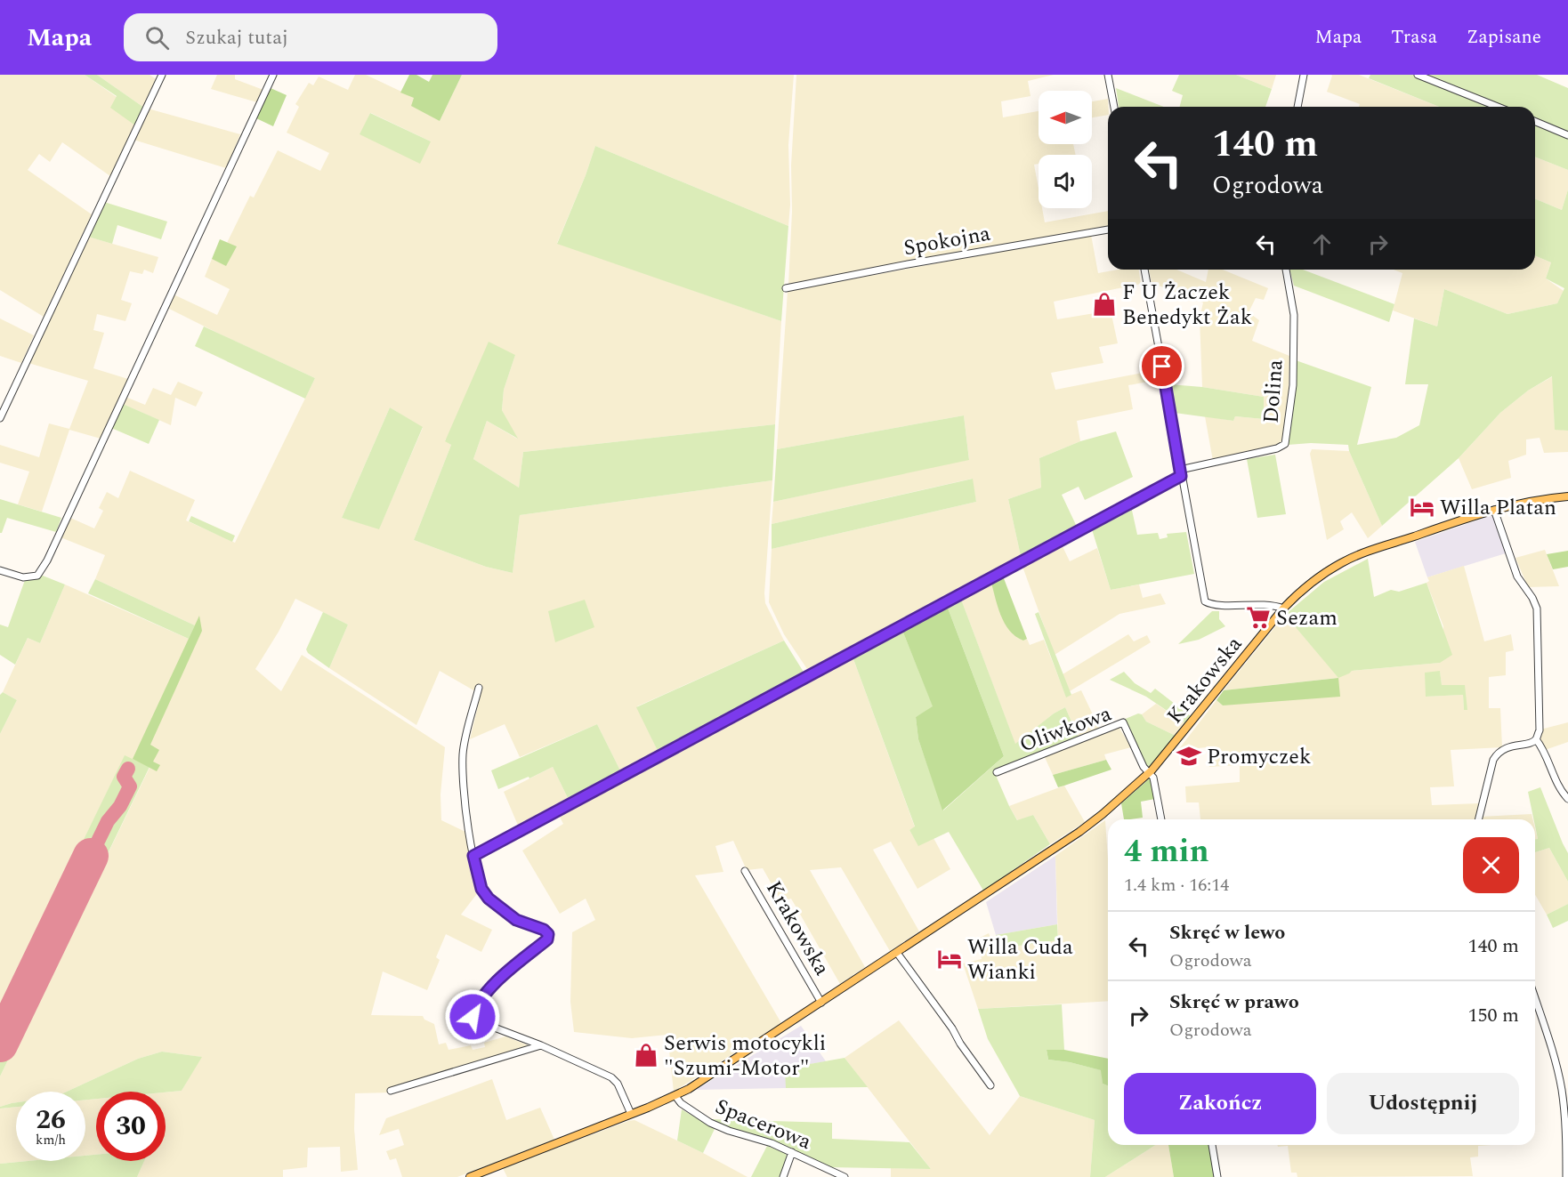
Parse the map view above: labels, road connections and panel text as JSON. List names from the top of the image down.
{
  "streets": {
    "main road": ["Krakowska"],
    "street": [
      "Spokojna",
      "Dolina",
      "Oliwkowa",
      "Spacerowa"
    ]
  },
  "crossings": [
    ["Krakowska", "Oliwkowa"],
    ["Krakowska", "Spacerowa"]
  ],
  "places": {
    "shop": ["F U Żaczek Benedykt Żak", "Serwis motocykli \"Szumi-Motor\""],
    "hotel": ["Willa Platan", "Willa Cuda Wianki"],
    "supermarket": ["Sezam"],
    "school or university": ["Promyczek"]
  },
  "north": "left",
  "page": {
    "header": "Mapa",
    "search": "Szukaj tutaj",
    "nav": ["Mapa", "Trasa", "Zapisane"],
    "turn": ["140 m", "Ogrodowa"],
    "heading": ["4 min", "1.4 km · 16:14"],
    "list": [
      {
        "name": "Skręć w lewo",
        "note": "Ogrodowa",
        "value": "140 m"
      },
      {
        "name": "Skręć w prawo",
        "note": "Ogrodowa",
        "value": "150 m"
      }
    ],
    "buttons": ["Zakończ", "Udostępnij"],
    "speed": "26 km/h",
    "limit": "30"
  }
}
